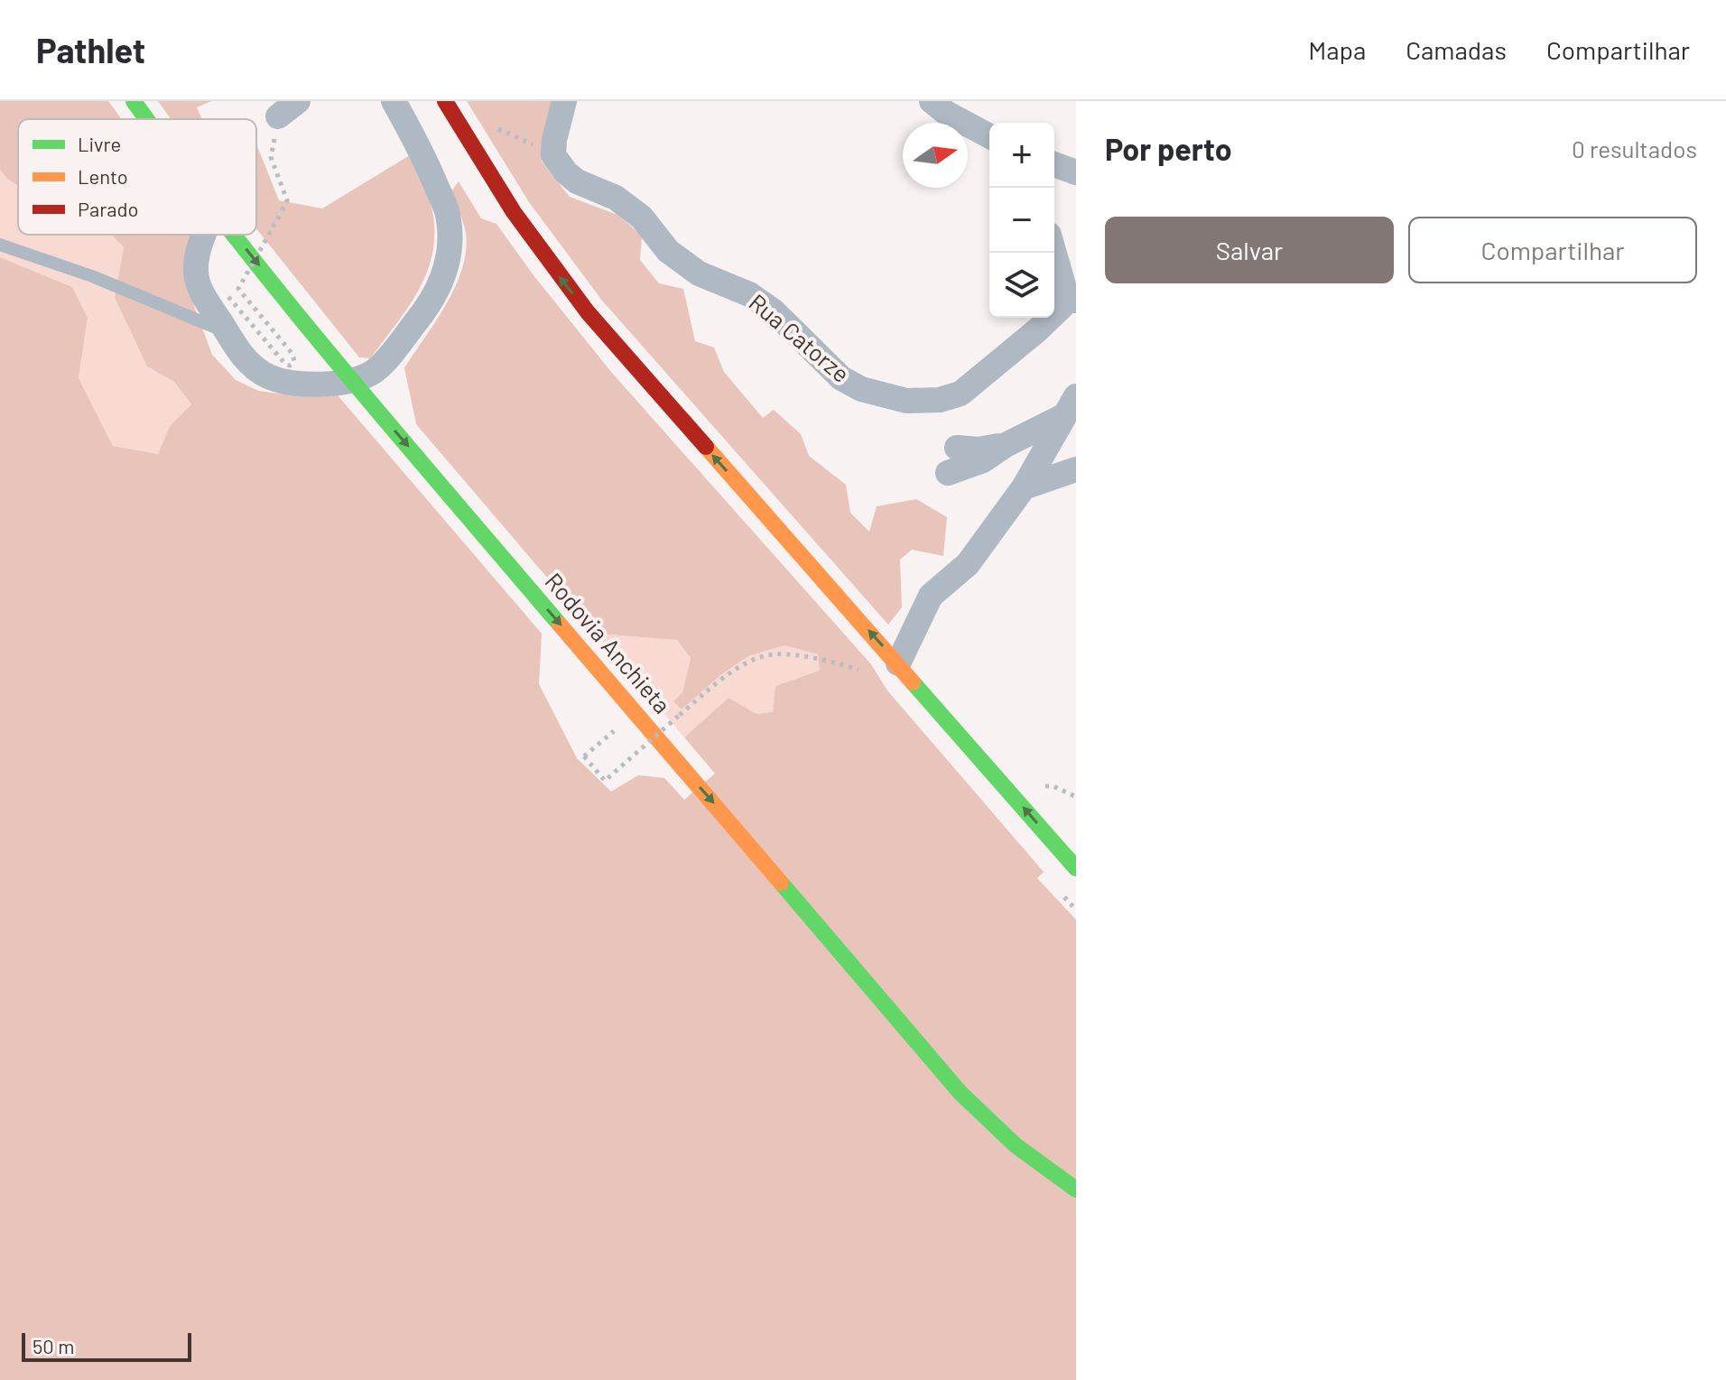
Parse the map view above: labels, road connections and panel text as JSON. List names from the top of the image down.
{
  "streets": {
    "highway": ["Rodovia Anchieta"],
    "street": ["Rua Catorze"]
  },
  "one_way": ["Rodovia Anchieta"],
  "legend": ["Livre", "Lento", "Parado"],
  "scale_bar": "50 m",
  "north": "right",
  "page": {
    "header": "Pathlet",
    "nav": ["Mapa", "Camadas", "Compartilhar"],
    "heading": ["Por perto", "0 resultados"],
    "map_buttons": ["+", "−"],
    "buttons": ["Salvar", "Compartilhar"],
    "scale": "50 m"
  }
}
